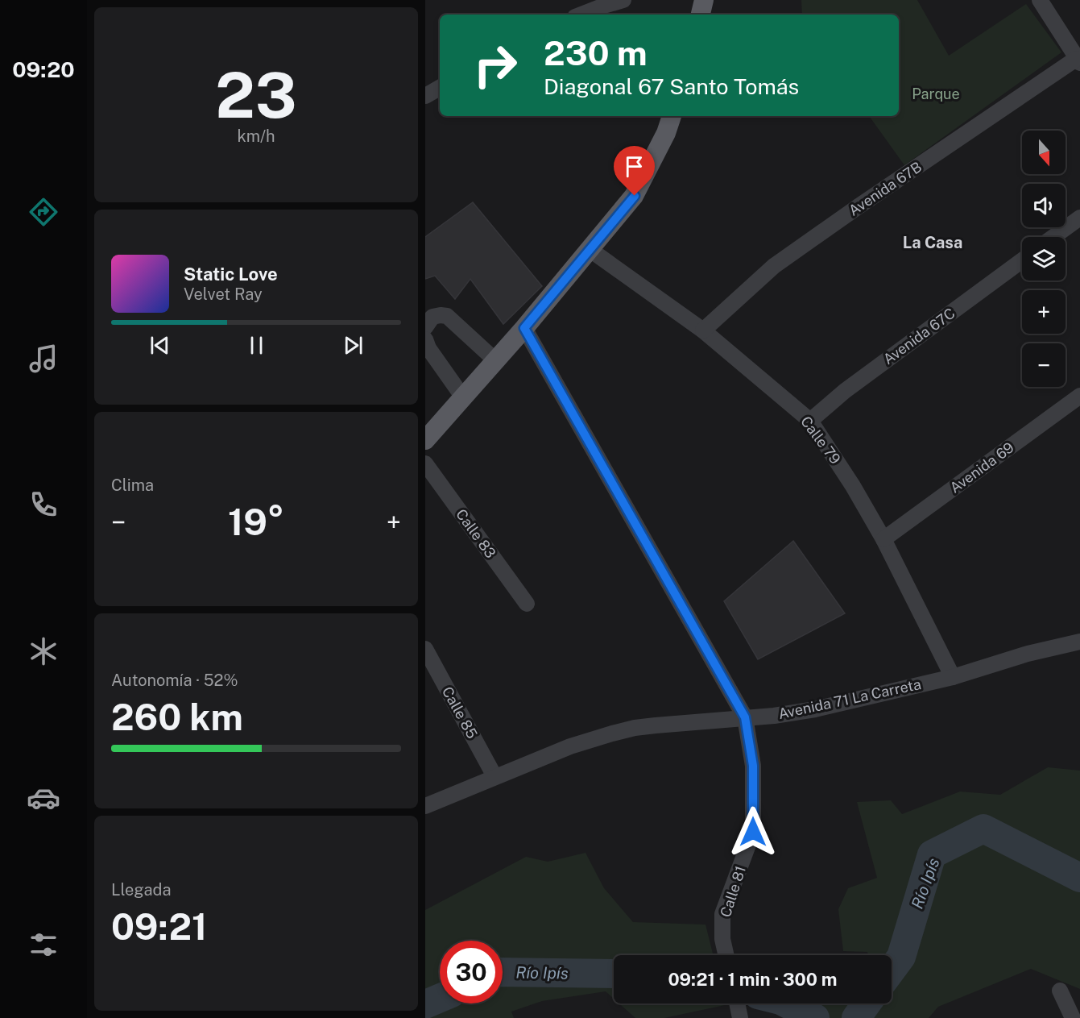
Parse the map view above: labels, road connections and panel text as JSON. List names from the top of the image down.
{
  "streets": {
    "street": [
      "Avenida 67B",
      "Avenida 67C",
      "Calle 79",
      "Avenida 69",
      "Calle 83",
      "Avenida 71 La Carreta",
      "Calle 85",
      "Calle 81"
    ]
  },
  "crossings": [
    ["Avenida 67B", "Calle 79"],
    ["Avenida 67C", "Calle 79"],
    ["Calle 79", "Avenida 69"],
    ["Calle 79", "Avenida 71 La Carreta"],
    ["Avenida 71 La Carreta", "Calle 85"],
    ["Avenida 71 La Carreta", "Calle 81"]
  ],
  "districts": ["La Casa"],
  "water": ["Río Ipís"],
  "parks": ["Parque"],
  "north": "bottom",
  "page": {
    "tabs": "09:20",
    "tile": [
      ["23", "km/h"],
      "Clima",
      ["Autonomía · 52%", "260 km"],
      ["Llegada", "09:21"]
    ],
    "turn": ["230 m", "Diagonal 67 Santo Tomás"],
    "map_buttons": ["+", "−"],
    "song": ["Static Love", "Velvet Ray"],
    "heat": ["−", "19°", "+"],
    "limit": "30",
    "trip": "09:21 · 1 min · 300 m"
  }
}
